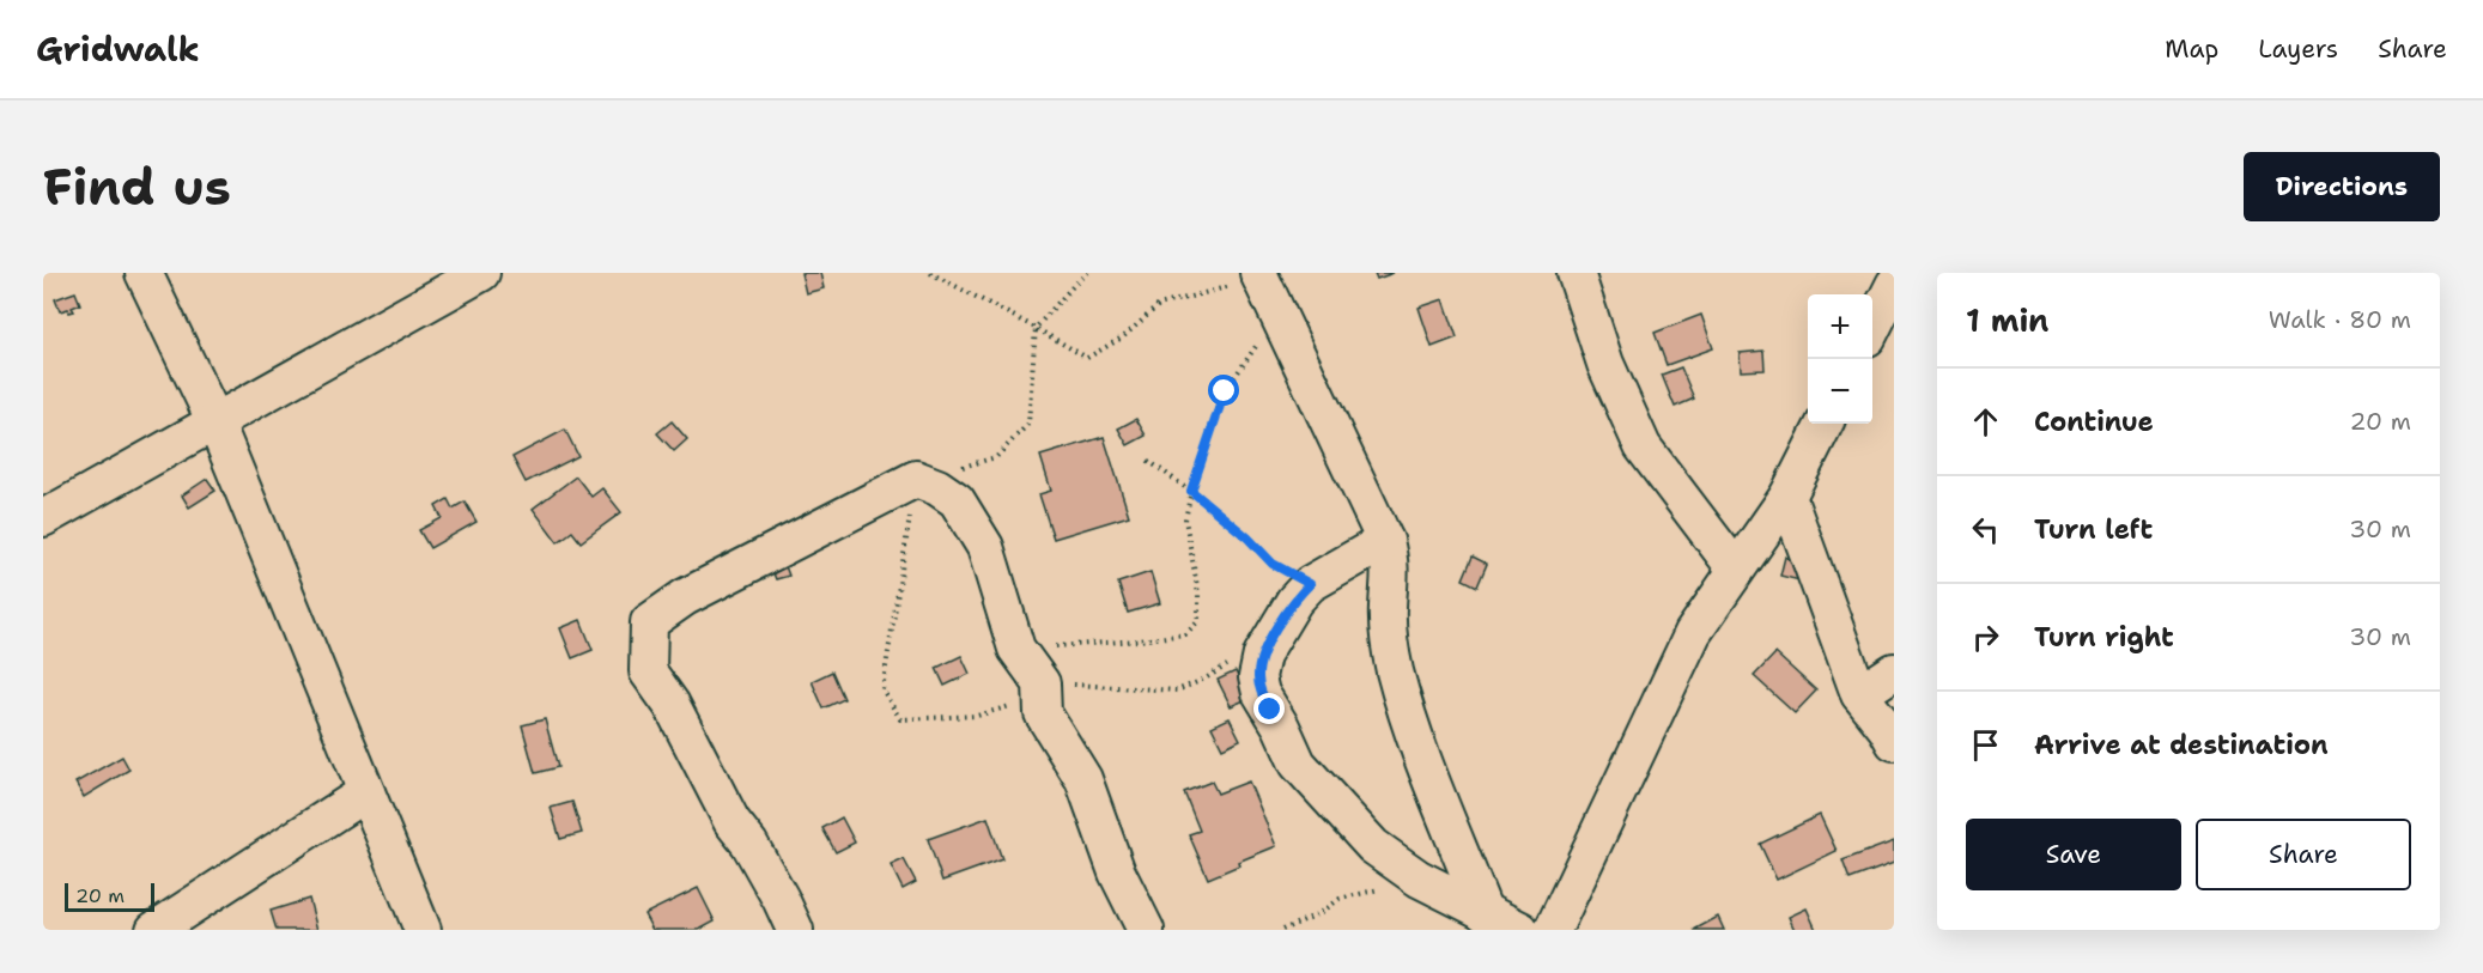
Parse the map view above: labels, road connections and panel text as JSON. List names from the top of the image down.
{
  "scale_bar": "20 m",
  "page": {
    "header": "Gridwalk",
    "nav": ["Map", "Layers", "Share"],
    "buttons": [
      "Directions",
      ["Save", "Share"]
    ],
    "title": "Find us",
    "heading": ["1 min", "Walk · 80 m"],
    "map_buttons": ["+", "−"],
    "list": [
      ["Continue", "20 m"],
      ["Turn left", "30 m"],
      ["Turn right", "30 m"],
      "Arrive at destination"
    ],
    "scale": "20 m"
  }
}
